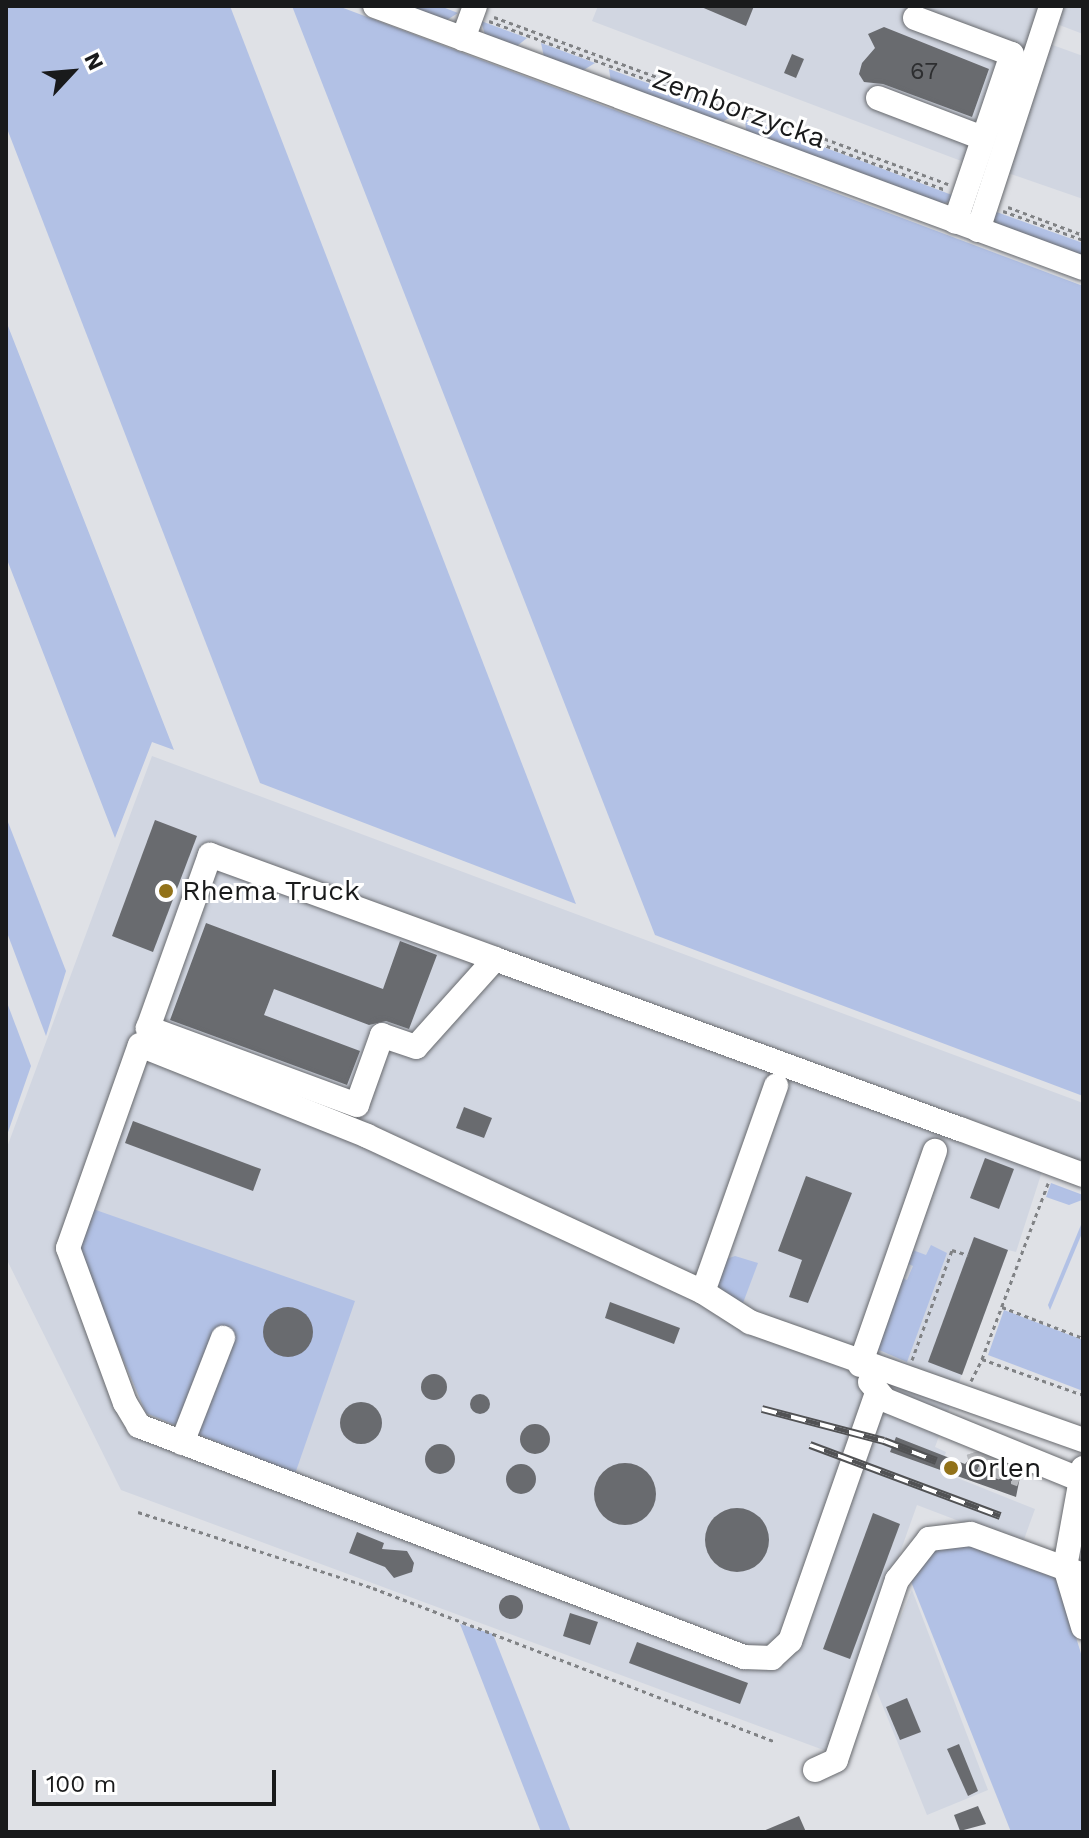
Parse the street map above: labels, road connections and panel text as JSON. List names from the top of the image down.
{
  "streets": {
    "street": ["Zemborzycka"]
  },
  "places": ["Rhema Truck", "Orlen"],
  "house_numbers": ["67"],
  "scale_bar": "100 m",
  "north": "top right"
}
